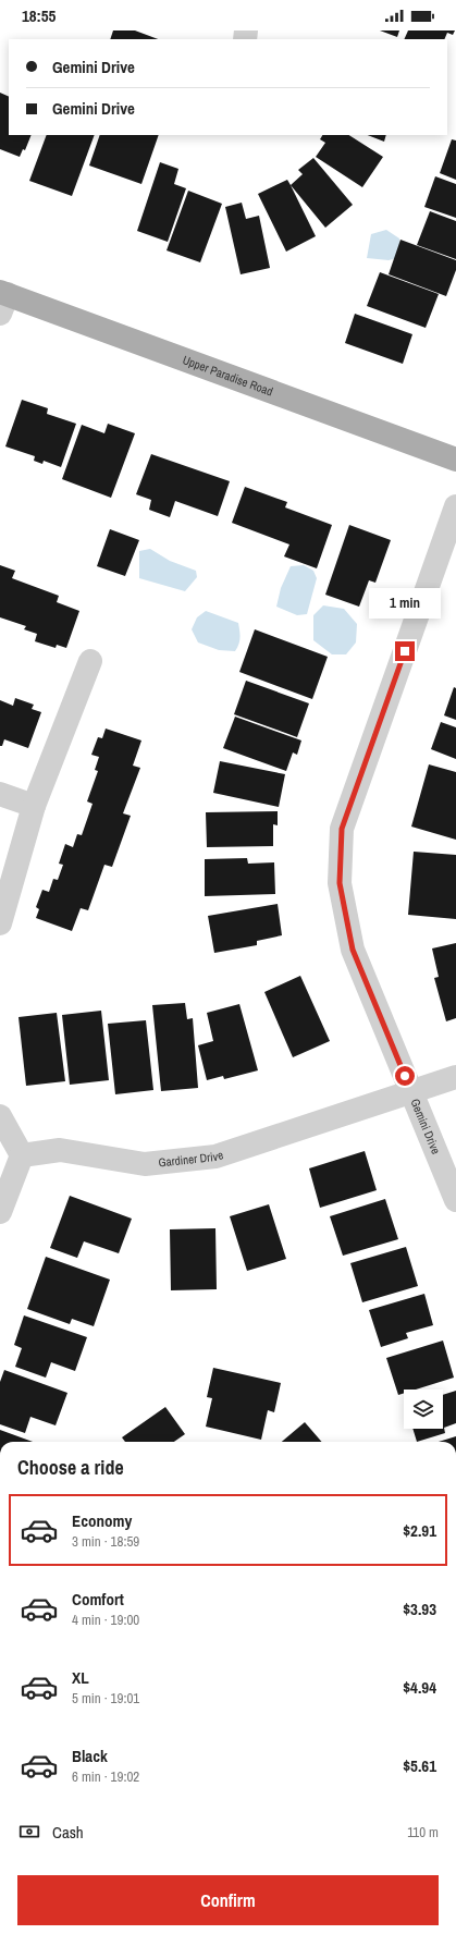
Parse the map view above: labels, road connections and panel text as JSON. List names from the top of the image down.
{
  "streets": {
    "main road": ["Upper Paradise Road"],
    "street": ["Gemini Drive", "Gardiner Drive"]
  },
  "crossings": [
    ["Gemini Drive", "Gardiner Drive"]
  ],
  "page": {
    "status": "18:55",
    "banner": ["Gemini Drive", "Gemini Drive"],
    "bubble": "1 min",
    "heading": "Choose a ride",
    "list": [
      {
        "name": "Economy",
        "note": "3 min · 18:59",
        "value": "$2.91"
      },
      {
        "name": "Comfort",
        "note": "4 min · 19:00",
        "value": "$3.93"
      },
      {
        "name": "XL",
        "note": "5 min · 19:01",
        "value": "$4.94"
      },
      {
        "name": "Black",
        "note": "6 min · 19:02",
        "value": "$5.61"
      }
    ],
    "pay": ["Cash", "110 m"],
    "buttons": "Confirm"
  }
}
